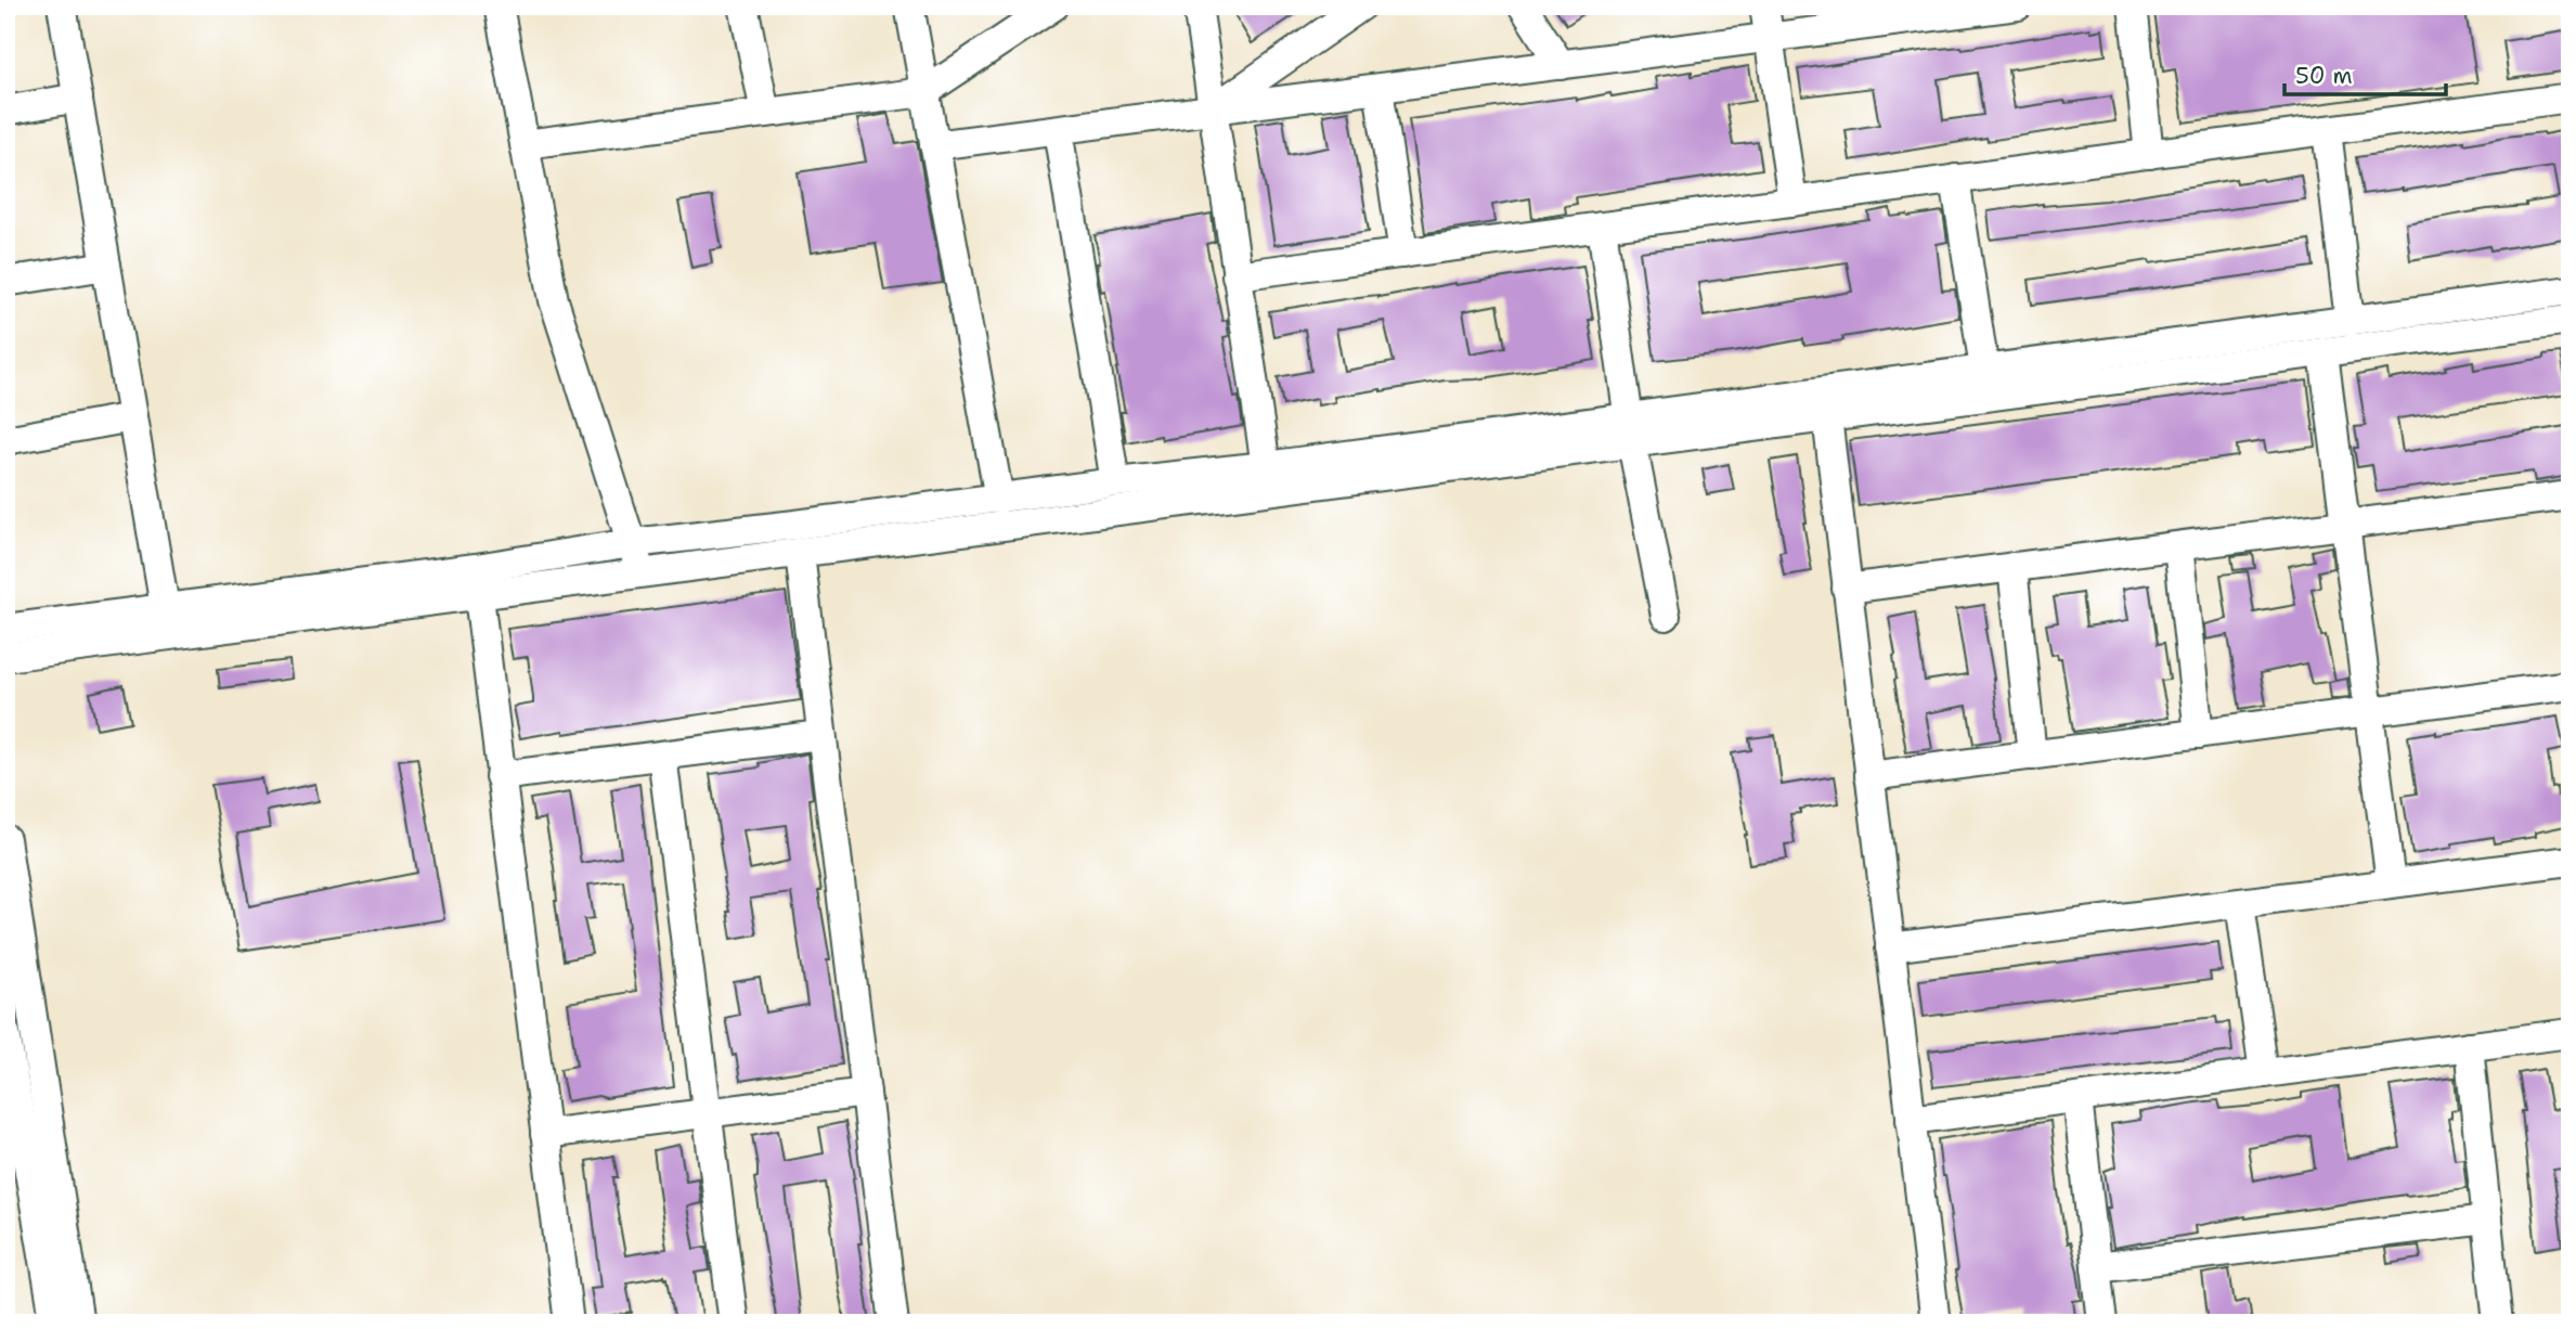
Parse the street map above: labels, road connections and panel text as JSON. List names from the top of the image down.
{
  "scale_bar": "50 m"
}
